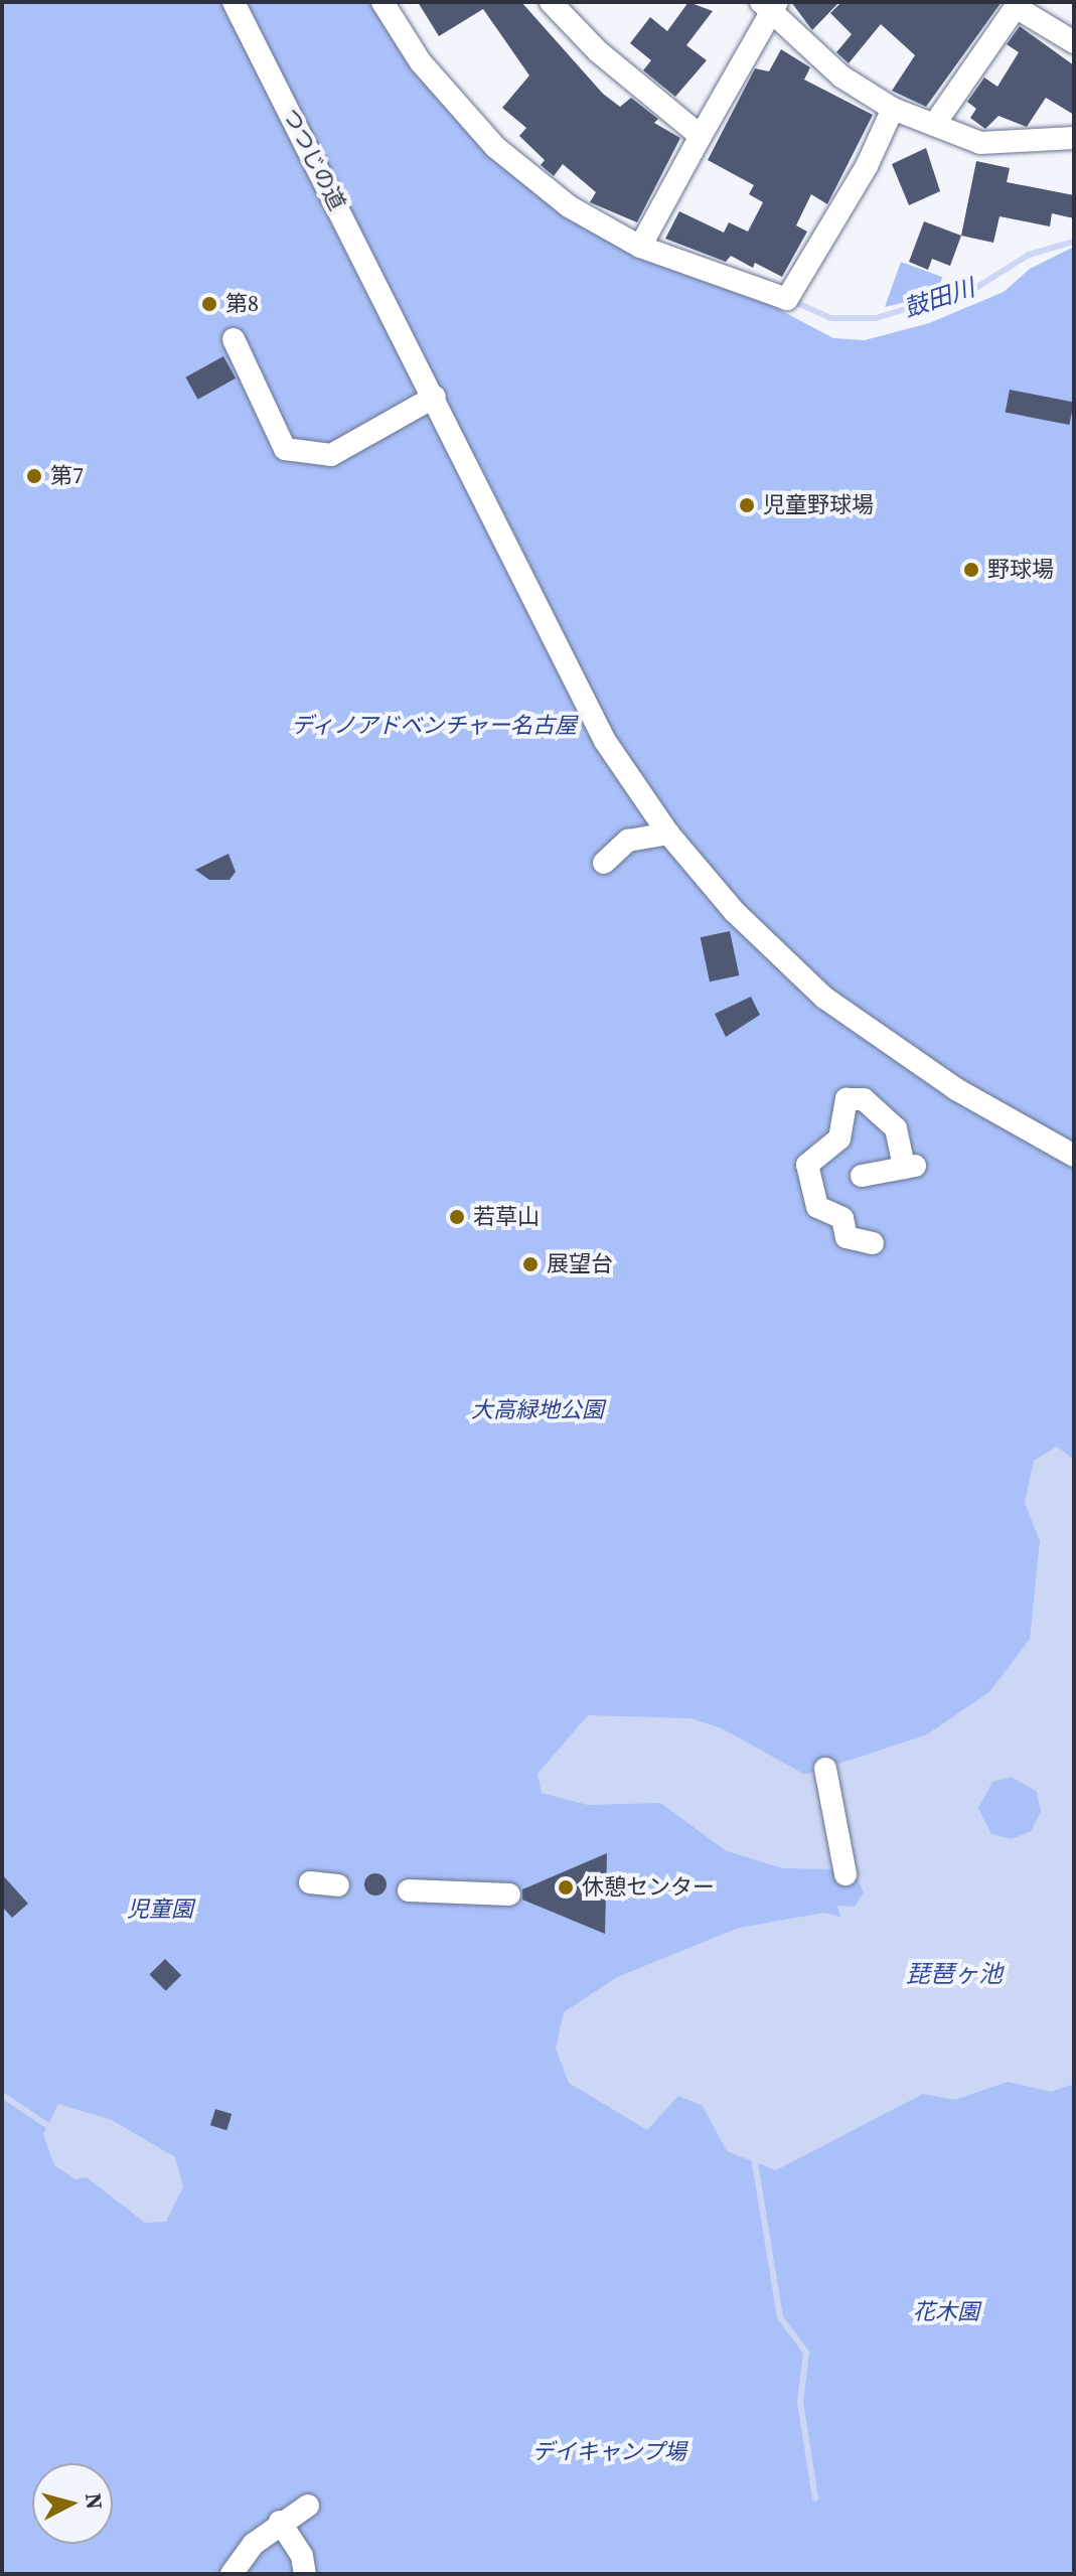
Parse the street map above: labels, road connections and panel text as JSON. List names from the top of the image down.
{
  "streets": {
    "street": ["つつじの道"]
  },
  "water": ["鼓田川", "琵琶ヶ池"],
  "parks": [
    "ディノアドベンチャー名古屋",
    "大高緑地公園",
    "児童園",
    "花木園",
    "デイキャンプ場"
  ],
  "places": [
    "第8",
    "第7",
    "児童野球場",
    "野球場",
    "若草山",
    "展望台",
    "休憩センター"
  ],
  "north": "right"
}
